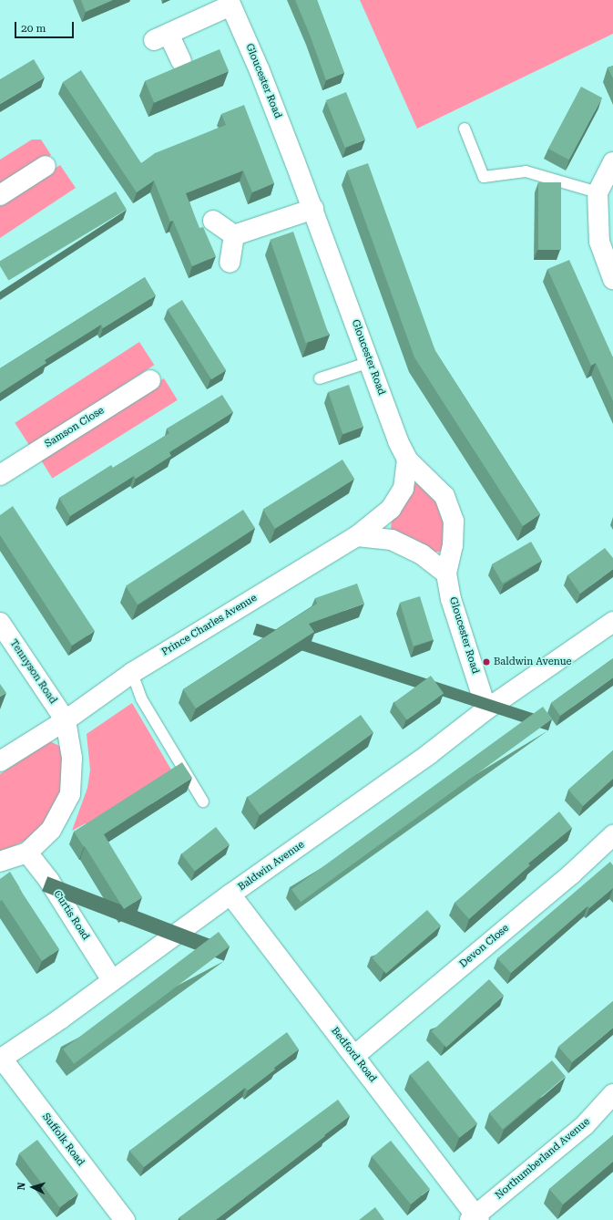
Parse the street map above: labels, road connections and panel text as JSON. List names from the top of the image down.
{
  "streets": {
    "street": [
      "Gloucester Road",
      "Samson Close",
      "Prince Charles Avenue",
      "Tennyson Road",
      "Baldwin Avenue",
      "Curtis Road",
      "Devon Close",
      "Bedford Road",
      "Suffolk Road",
      "Northumberland Avenue"
    ]
  },
  "crossings": [
    ["Gloucester Road", "Prince Charles Avenue"],
    ["Gloucester Road", "Baldwin Avenue"],
    ["Prince Charles Avenue", "Tennyson Road"],
    ["Baldwin Avenue", "Curtis Road"],
    ["Baldwin Avenue", "Bedford Road"],
    ["Baldwin Avenue", "Suffolk Road"],
    ["Devon Close", "Bedford Road"],
    ["Bedford Road", "Northumberland Avenue"]
  ],
  "places": ["Baldwin Avenue"],
  "scale_bar": "20 m",
  "north": "left"
}
